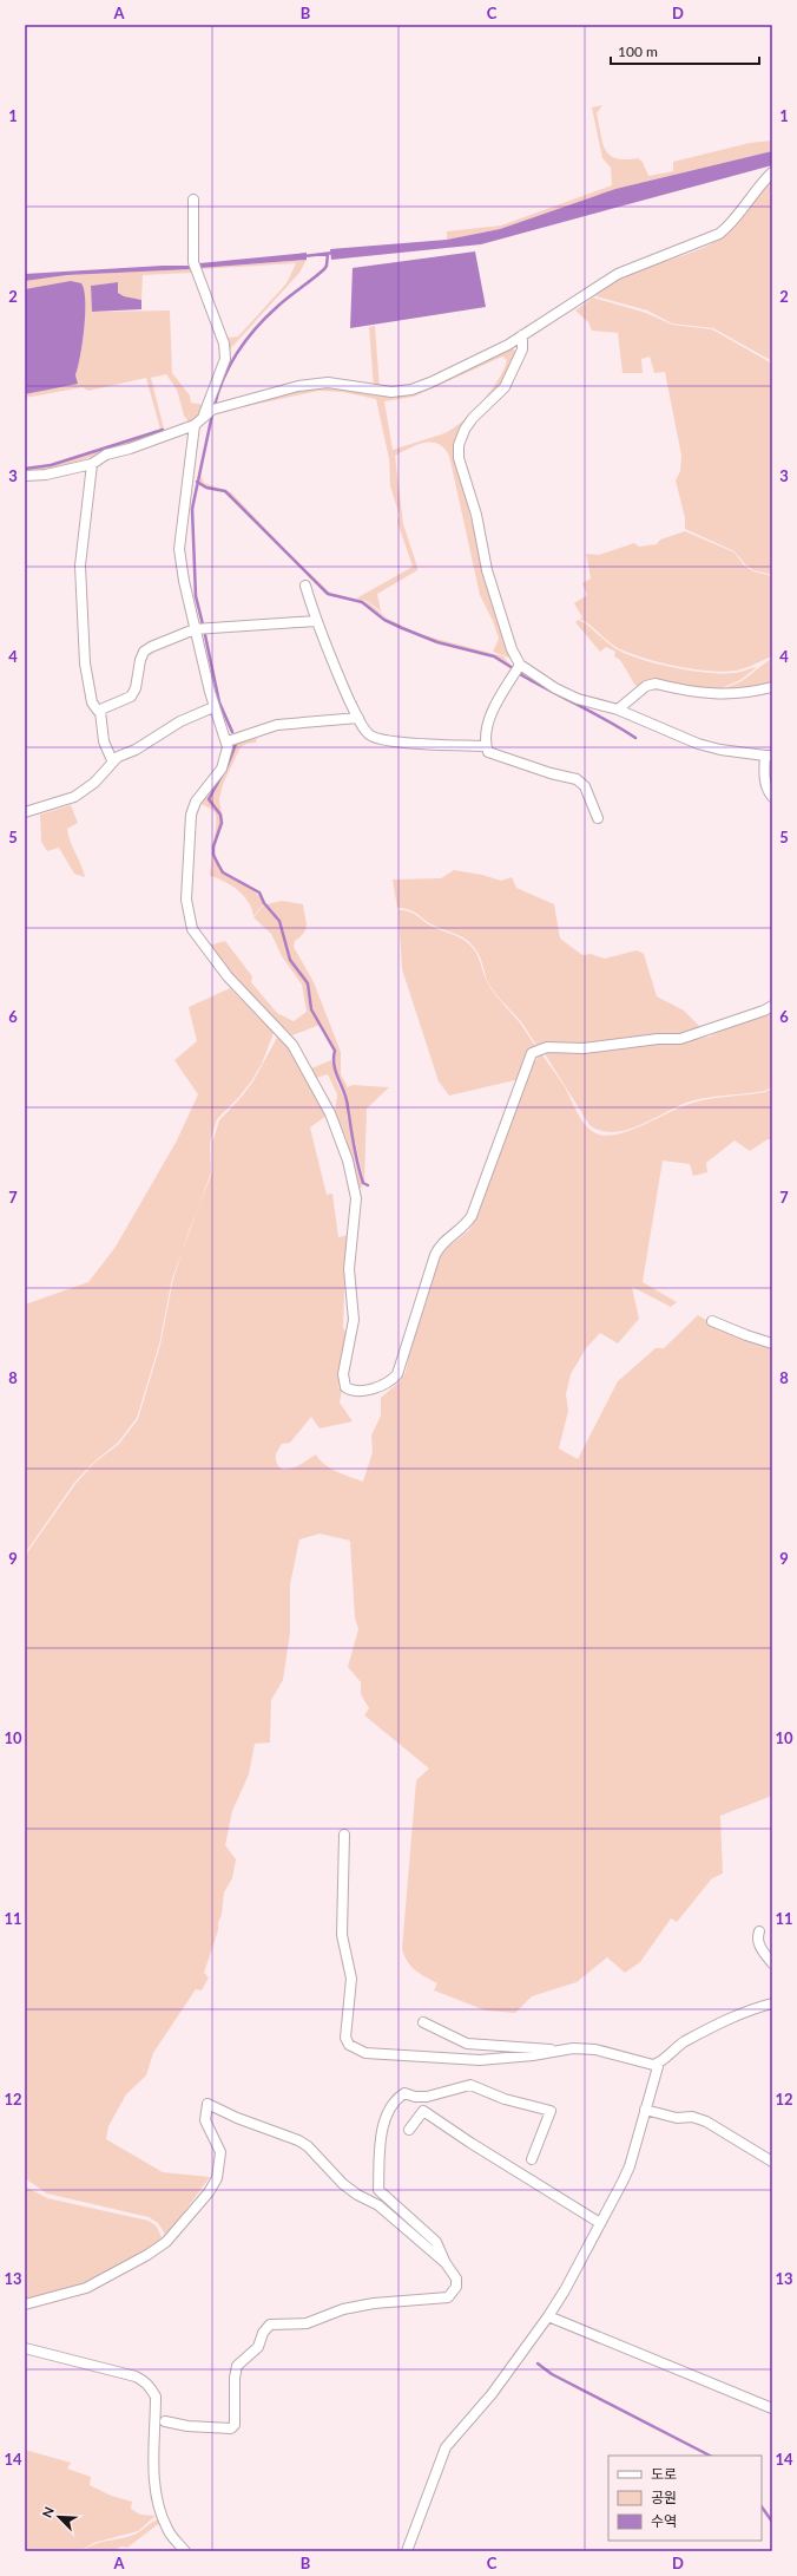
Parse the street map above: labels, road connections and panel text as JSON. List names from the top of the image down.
{
  "legend": ["도로", "공원", "수역"],
  "scale_bar": "100 m",
  "north": "top left",
  "grid": {
    "columns": [
      "A",
      "B",
      "C",
      "D"
    ],
    "rows": [
      "1",
      "2",
      "3",
      "4",
      "5",
      "6",
      "7",
      "8",
      "9",
      "10",
      "11",
      "12",
      "13",
      "14"
    ]
  }
}
